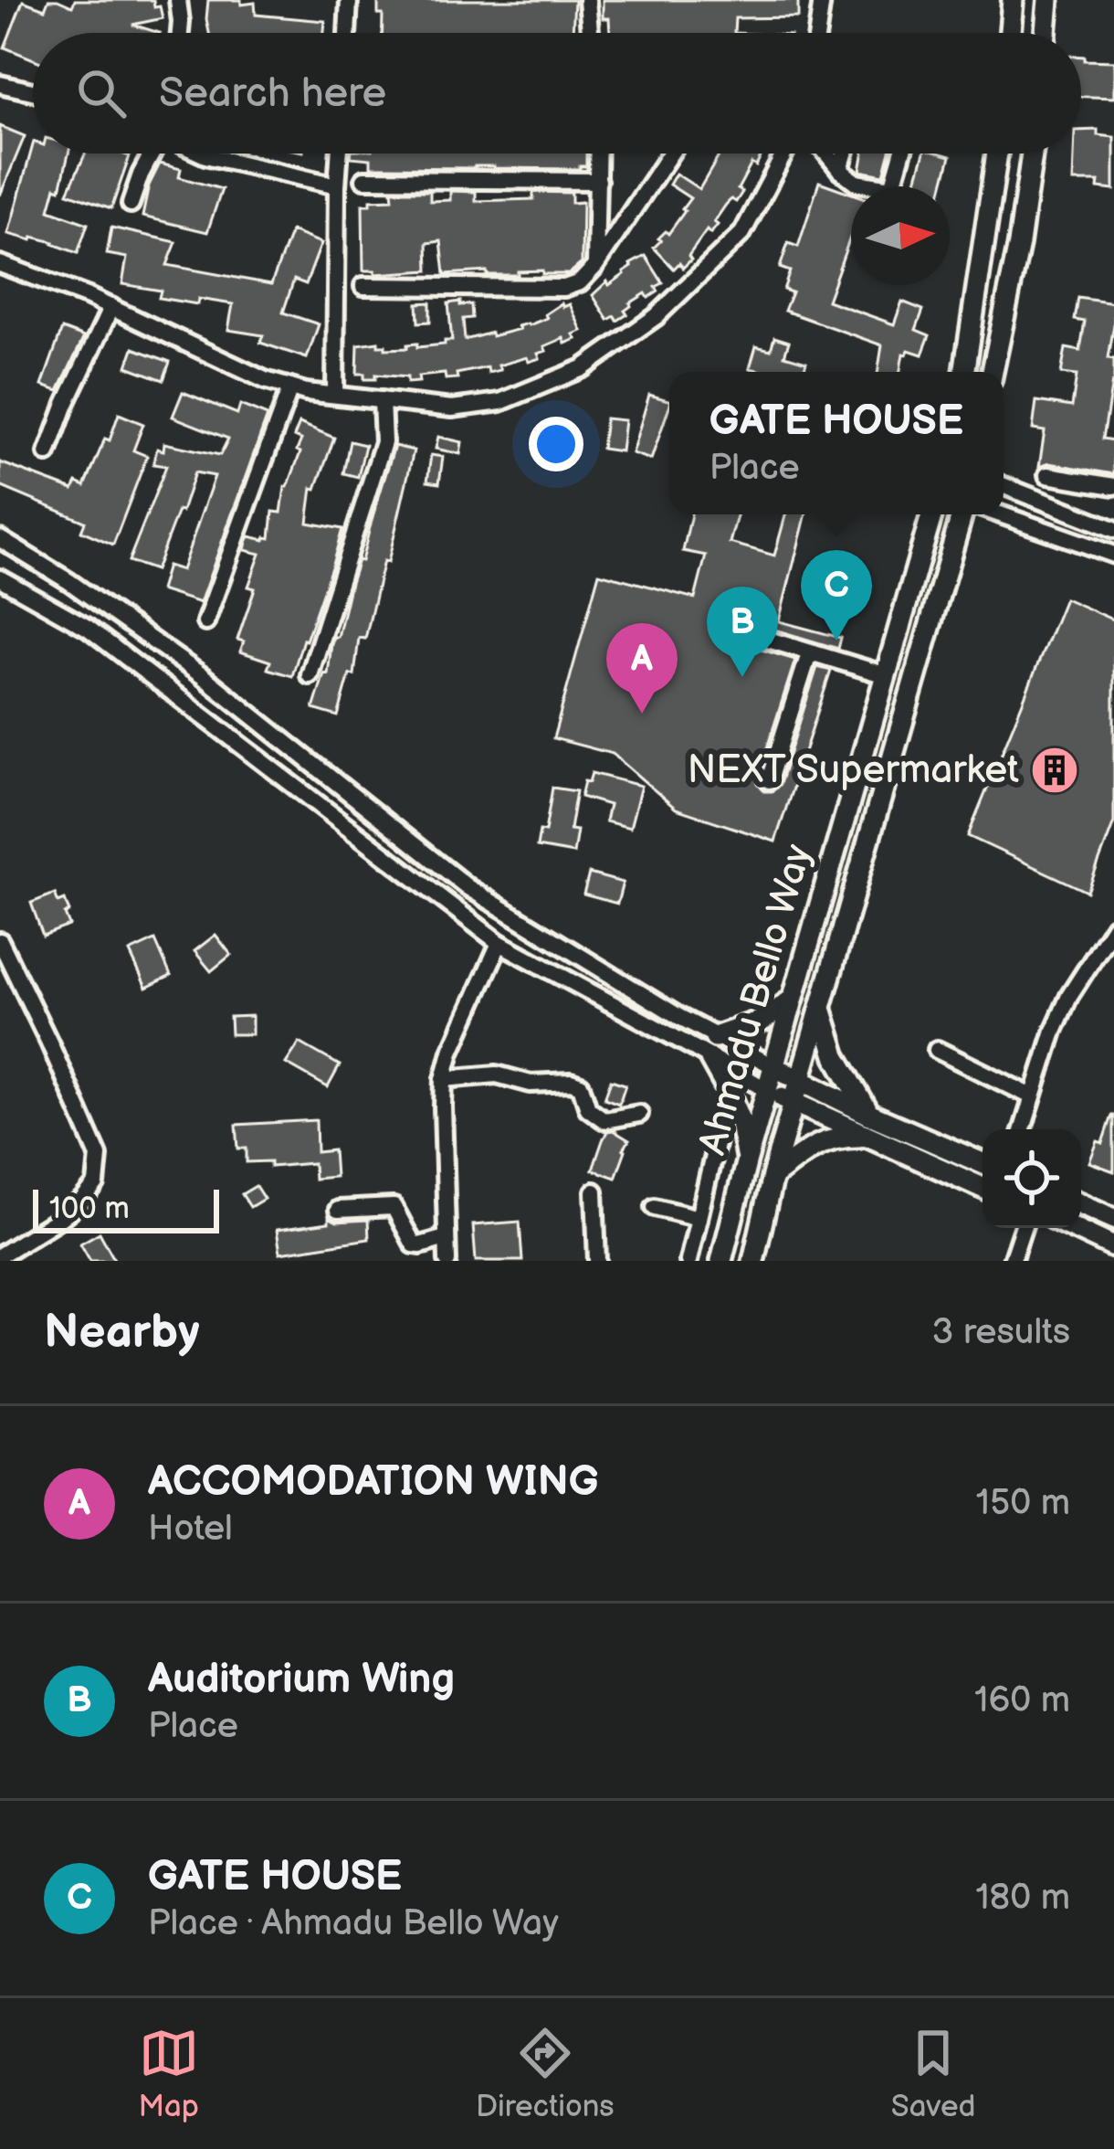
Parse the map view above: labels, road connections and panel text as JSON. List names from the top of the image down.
{
  "streets": {
    "main road": ["Ahmadu Bello Way"]
  },
  "places": {
    "building": ["NEXT Supermarket"]
  },
  "scale_bar": "100 m",
  "north": "right",
  "page": {
    "search": "Search here",
    "popup": ["GATE HOUSE", "Place"],
    "pins": ["C", "B", "A"],
    "scale": "100 m",
    "heading": ["Nearby", "3 results"],
    "list": [
      {
        "mark": "A",
        "name": "ACCOMODATION WING",
        "note": "Hotel",
        "value": "150 m"
      },
      {
        "mark": "B",
        "name": "Auditorium Wing",
        "note": "Place",
        "value": "160 m"
      },
      {
        "mark": "C",
        "name": "GATE HOUSE",
        "note": "Place · Ahmadu Bello Way",
        "value": "180 m"
      }
    ],
    "nav": ["Map", "Directions", "Saved"]
  }
}
